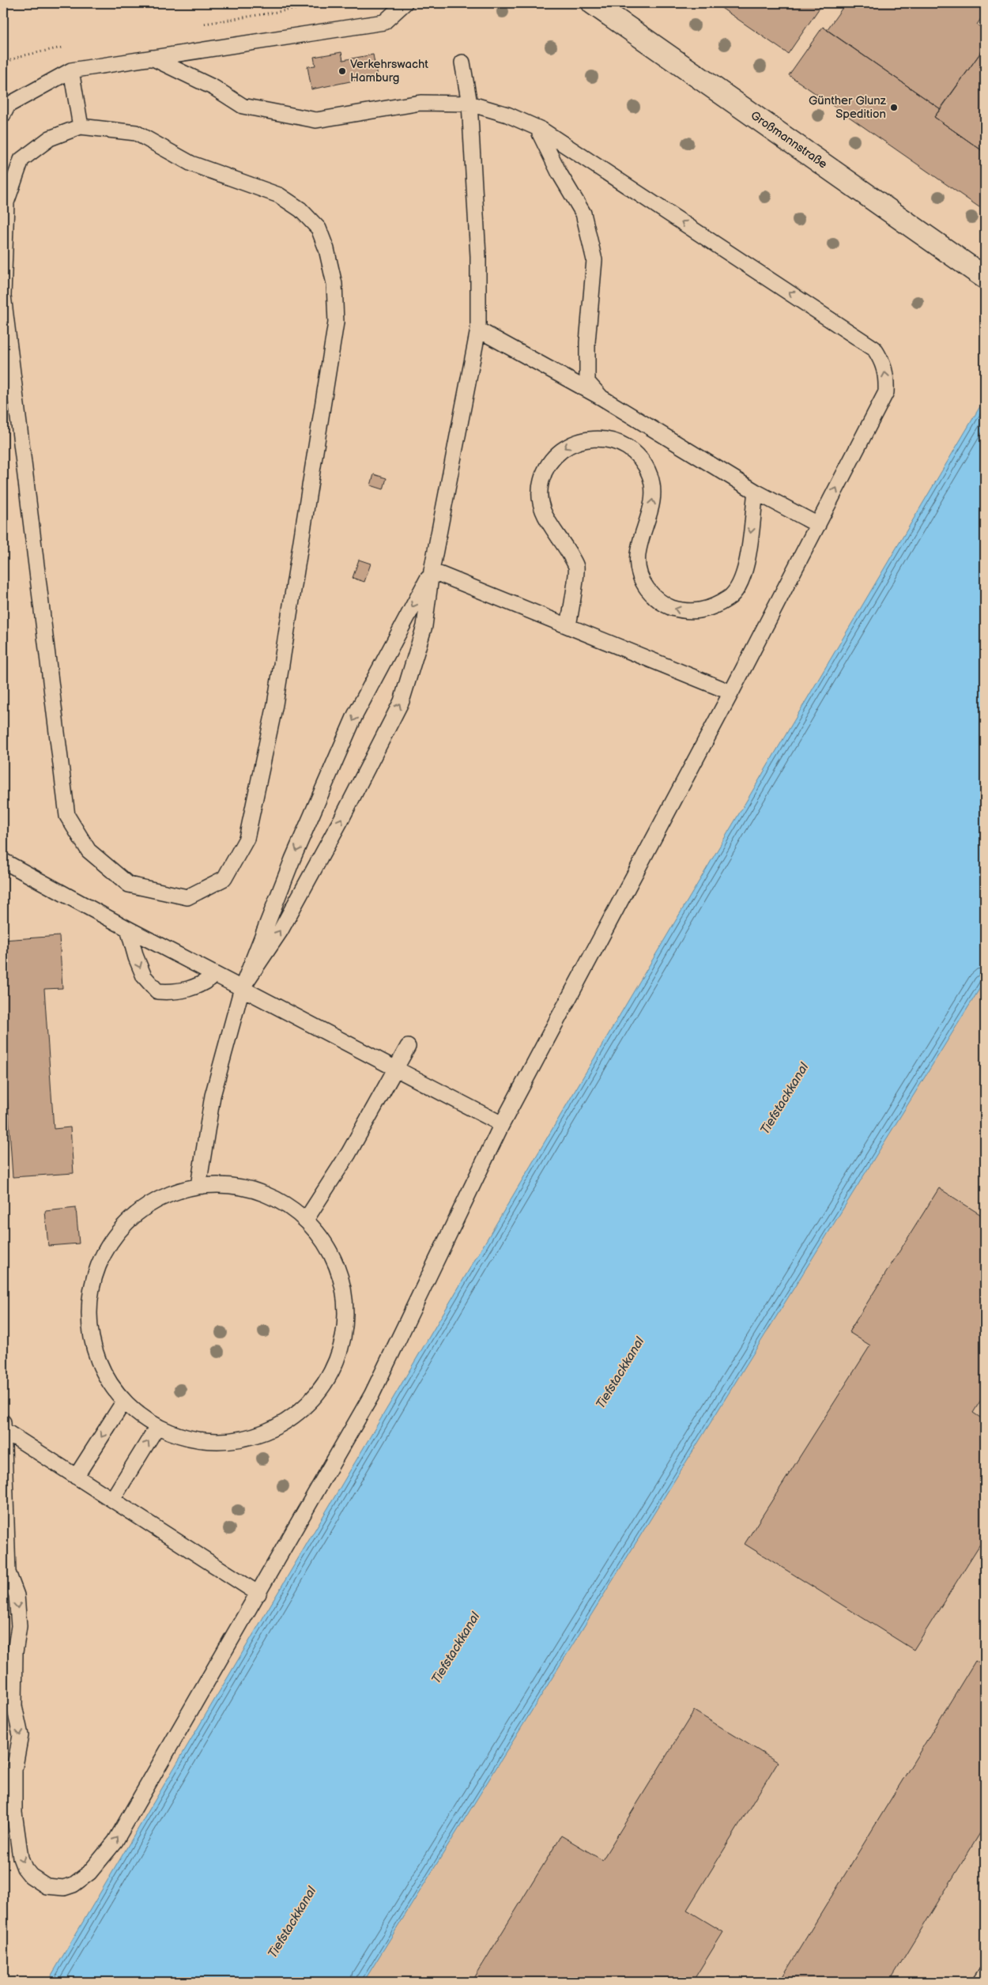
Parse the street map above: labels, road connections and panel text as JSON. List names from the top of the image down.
{
  "streets": {
    "main road": ["Großmannstraße"]
  },
  "water": ["Tiefstackkanal"],
  "places": ["Verkehrswacht Hamburg", "Günther Glunz Spedition"]
}
